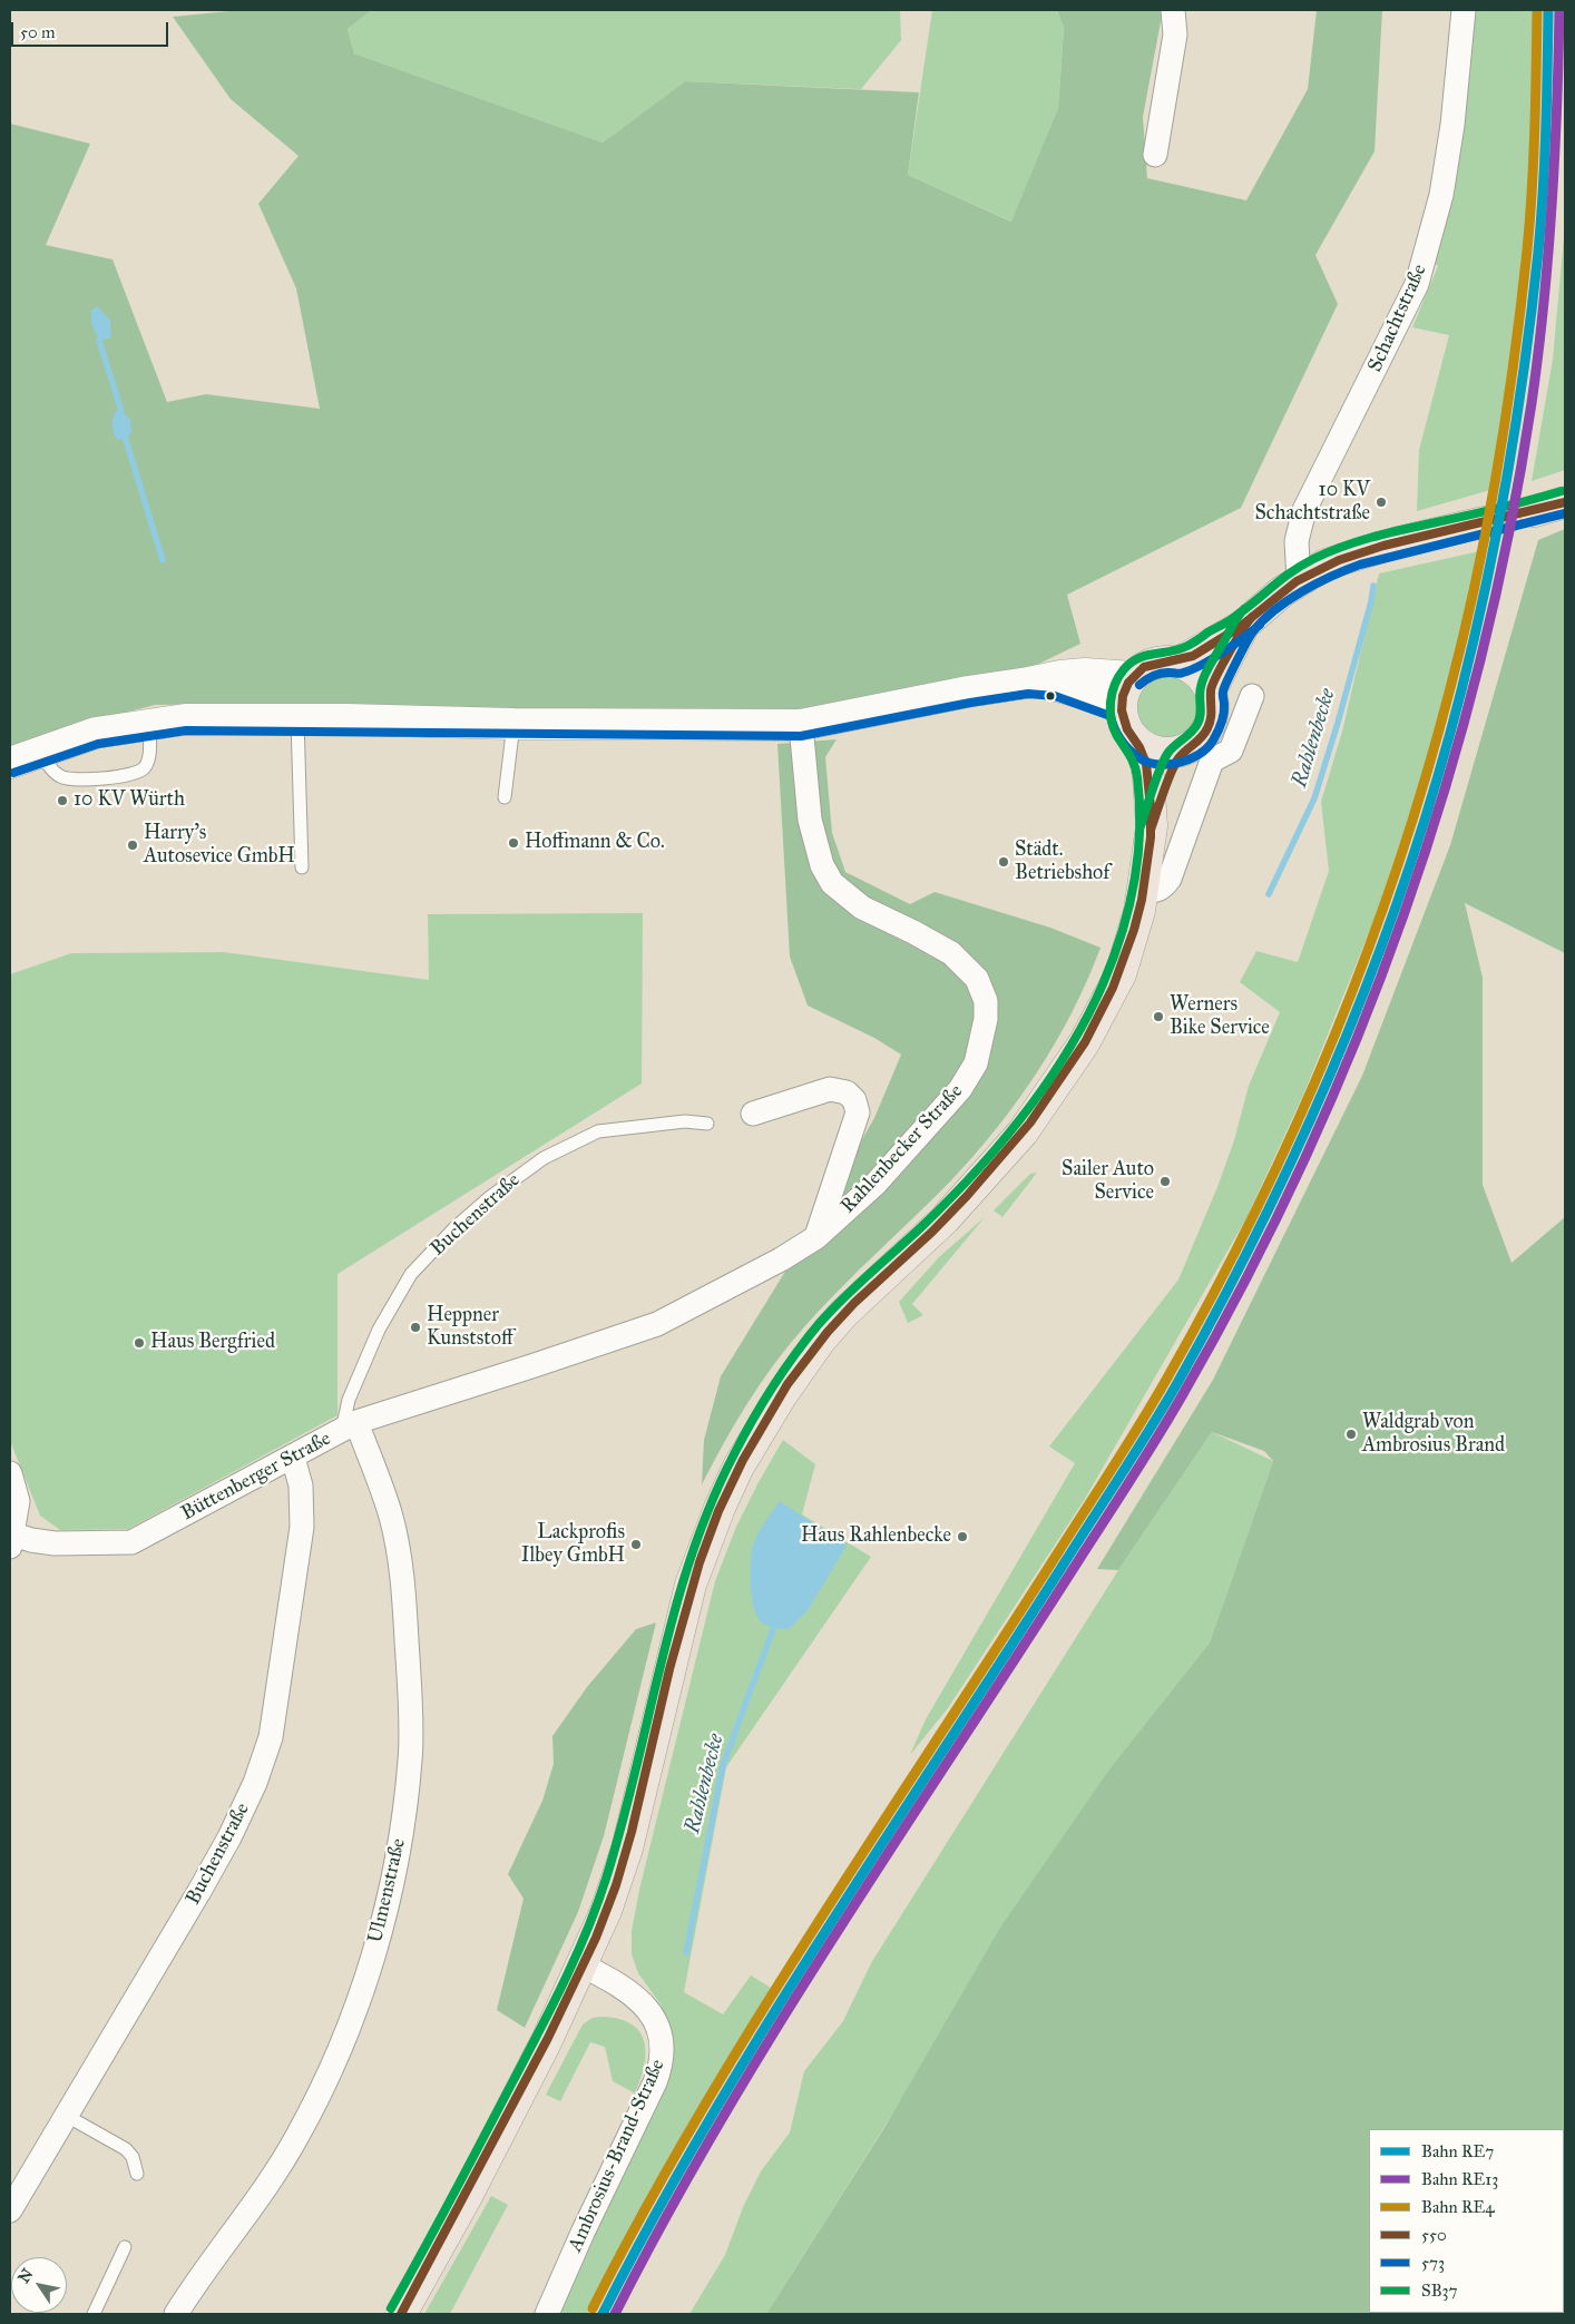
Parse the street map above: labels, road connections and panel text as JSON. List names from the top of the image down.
{
  "streets": {
    "street": [
      "Schachtstraße",
      "Rahlenbecker Straße",
      "Buchenstraße",
      "Büttenberger Straße",
      "Ulmenstraße",
      "Ambrosius-Brand-Straße"
    ]
  },
  "crossings": [
    ["Rahlenbecker Straße", "Büttenberger Straße"],
    ["Buchenstraße", "Büttenberger Straße"],
    ["Buchenstraße", "Ulmenstraße"],
    ["Büttenberger Straße", "Ulmenstraße"]
  ],
  "water": ["Rahlenbecke"],
  "places": [
    "10 KV Schachtstraße",
    "10 KV Würth",
    "Hoffmann & Co.",
    "Harry's Autosevice GmbH",
    "Städt. Betriebshof",
    "Werners Bike Service",
    "Sailer Auto Service",
    "Heppner Kunststoff",
    "Haus Bergfried",
    "Waldgrab von Ambrosius Brand",
    "Haus Rahlenbecke",
    "Lackprofis Ilbey GmbH"
  ],
  "lines": [
    "rail line RE7",
    "rail line RE13",
    "rail line RE4",
    "transit line SB37",
    "transit line 550",
    "transit line 573"
  ],
  "legend": [
    "Bahn RE7",
    "Bahn RE13",
    "Bahn RE4",
    "550",
    "573",
    "SB37"
  ],
  "scale_bar": "50 m",
  "north": "top left"
}
